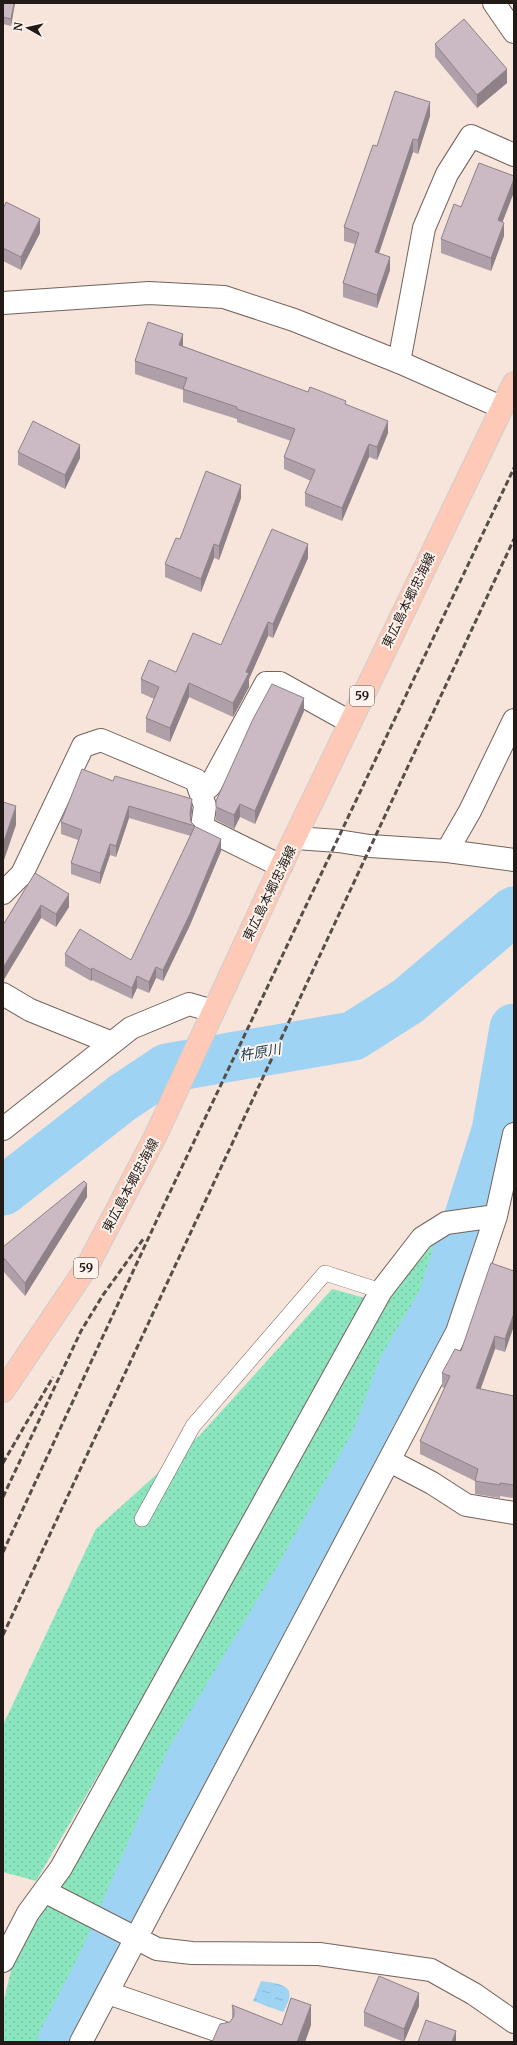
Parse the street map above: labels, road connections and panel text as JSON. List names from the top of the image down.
{
  "streets": {
    "main road": ["東広島本郷忠海線", "59"]
  },
  "water": ["杵原川"],
  "north": "left"
}
